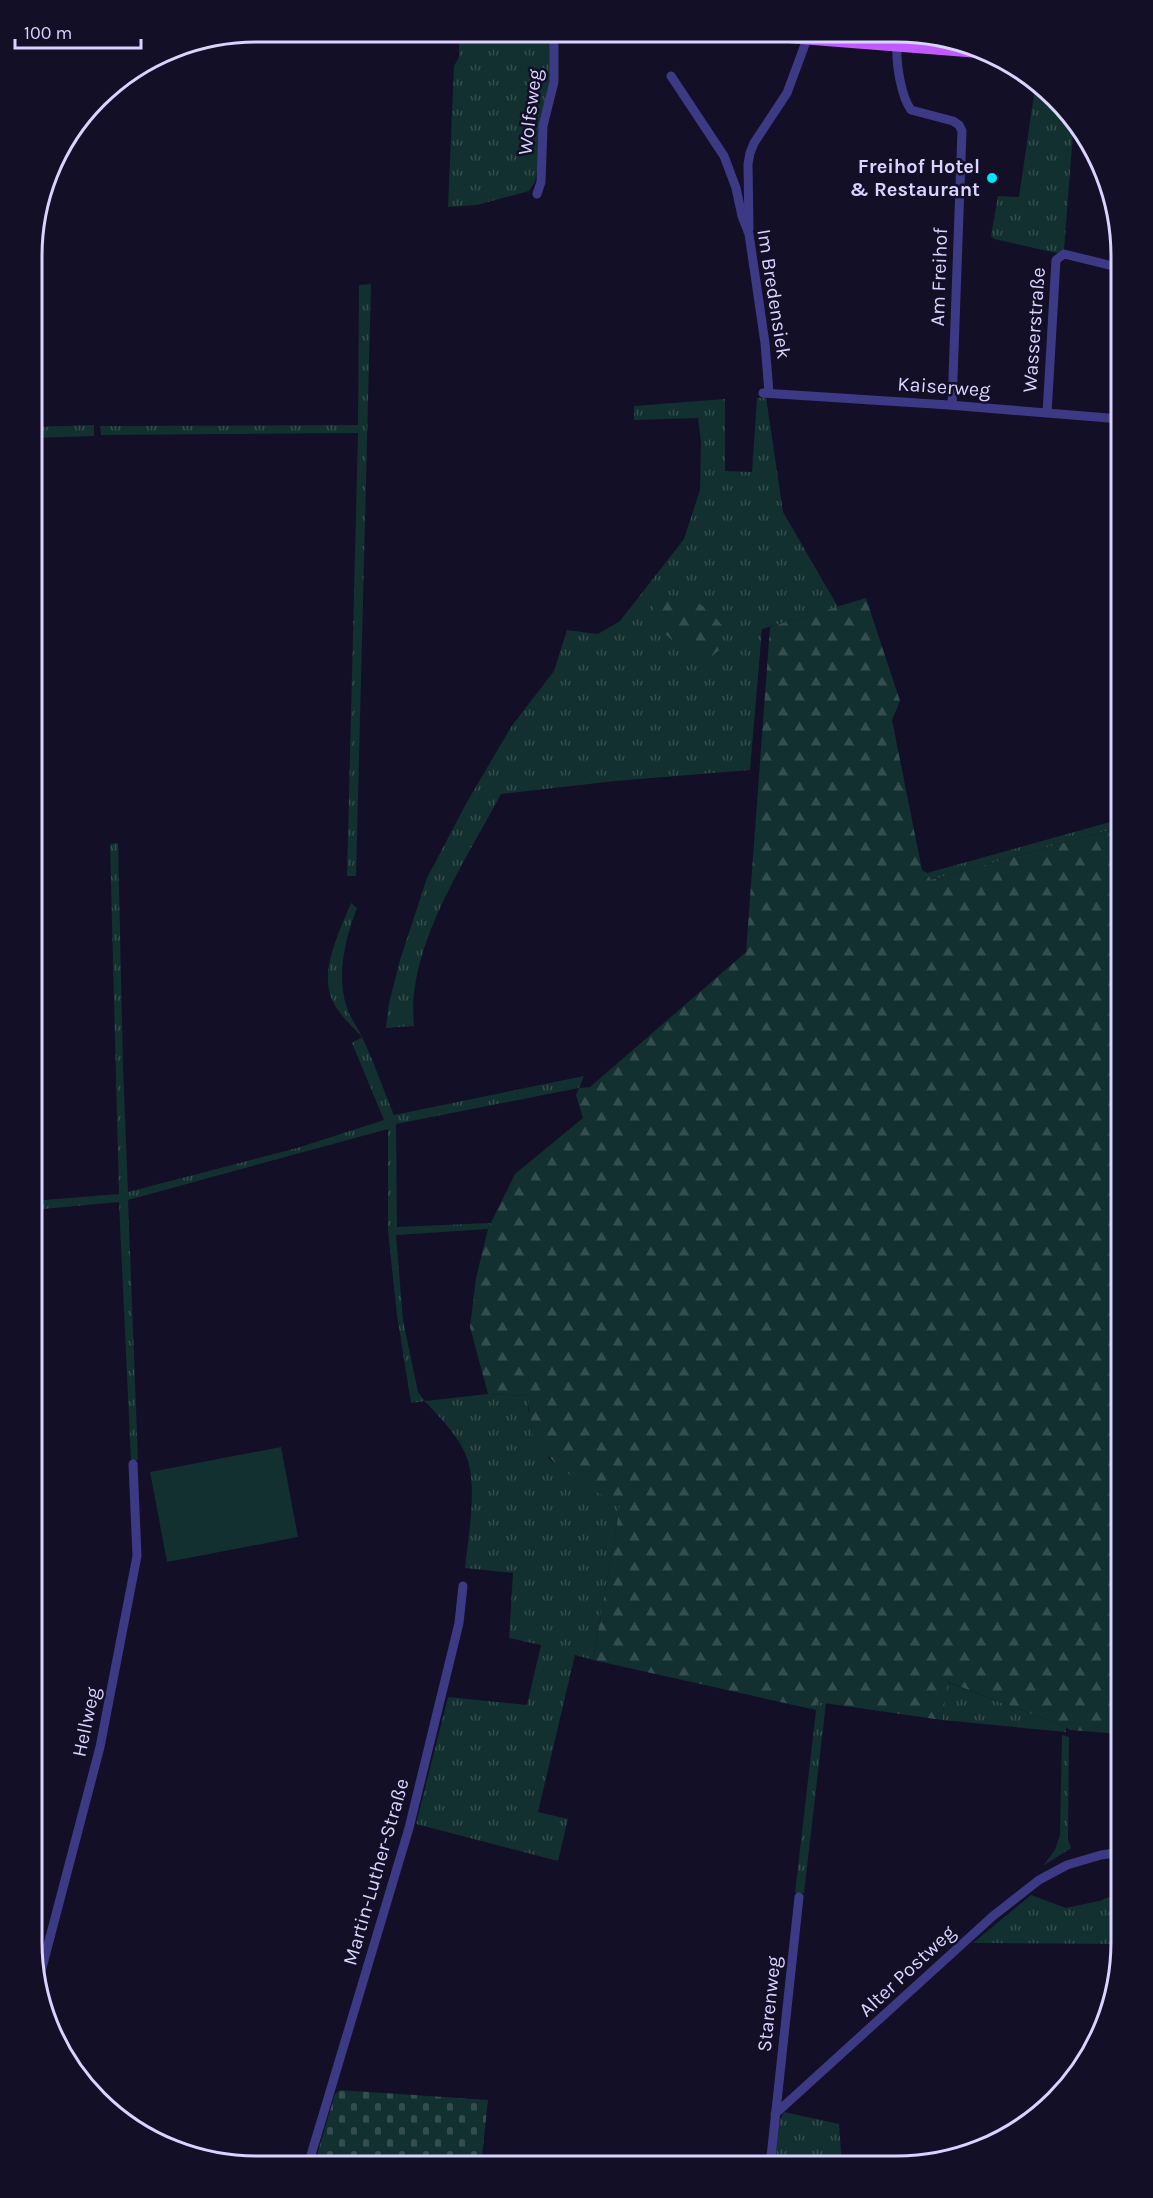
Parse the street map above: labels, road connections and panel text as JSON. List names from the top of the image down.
{
  "streets": {
    "street": [
      "Wolfsweg",
      "Am Freihof",
      "Im Bredensiek",
      "Wasserstraße",
      "Kaiserweg",
      "Hellweg",
      "Martin-Luther-Straße",
      "Alter Postweg",
      "Starenweg"
    ]
  },
  "crossings": [
    ["Am Freihof", "Kaiserweg"],
    ["Im Bredensiek", "Kaiserweg"],
    ["Wasserstraße", "Kaiserweg"],
    ["Alter Postweg", "Starenweg"]
  ],
  "places": ["Freihof Hotel & Restaurant"],
  "scale_bar": "100 m"
}
